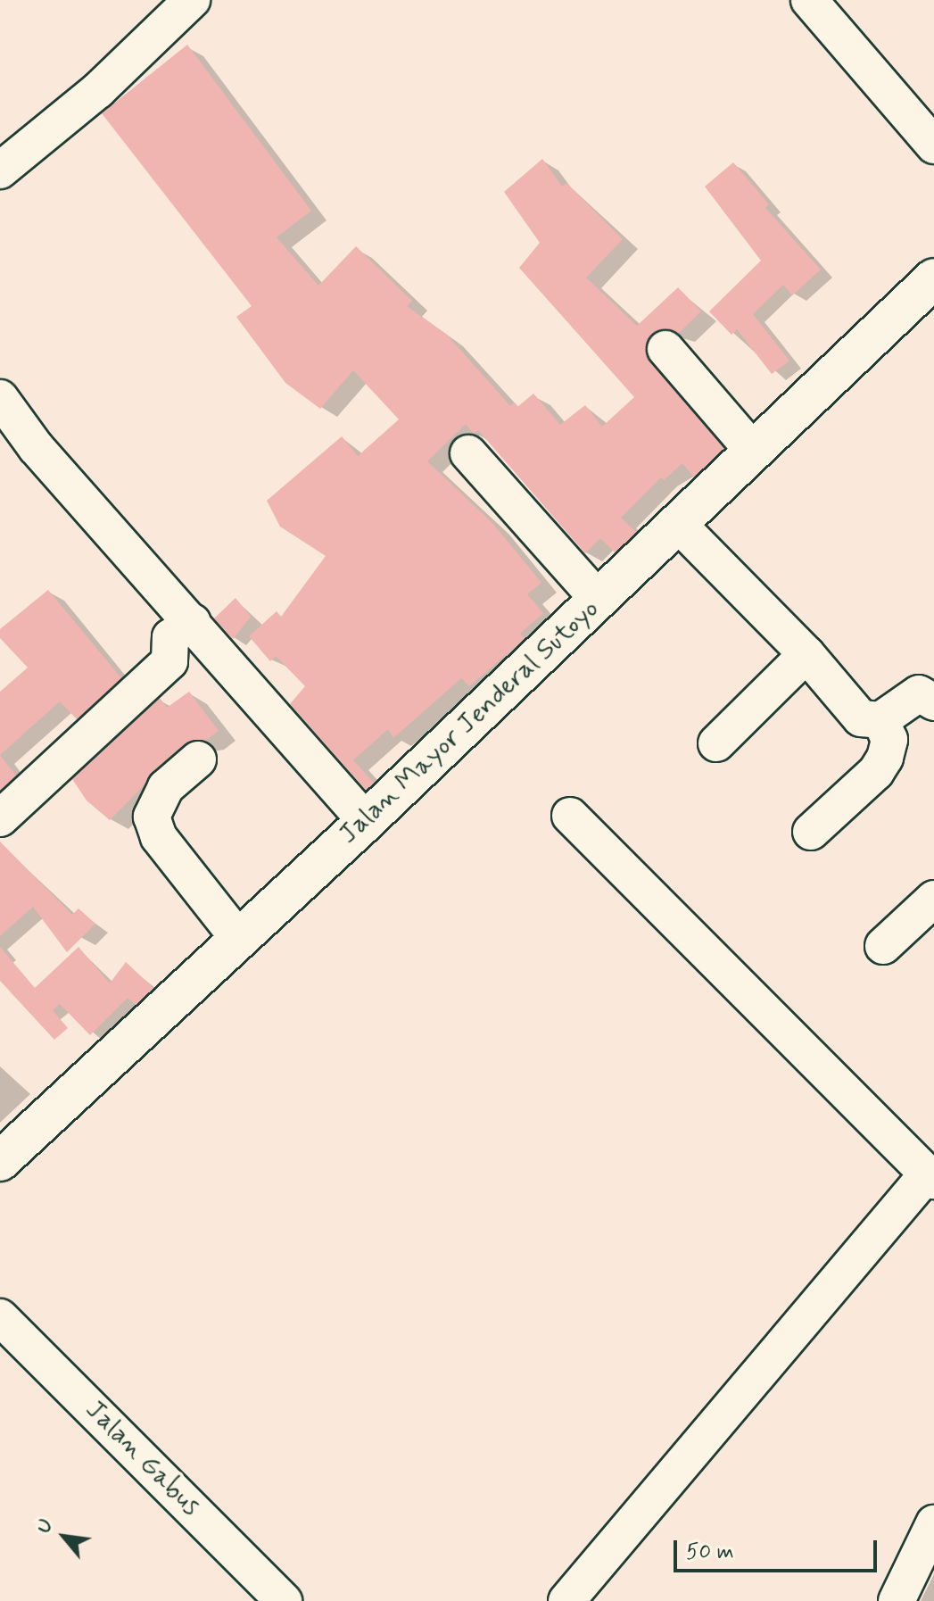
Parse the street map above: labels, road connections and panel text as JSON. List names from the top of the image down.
{
  "streets": {
    "main road": ["Jalan Mayor Jenderal Sutoyo"],
    "street": ["Jalan Gabus"]
  },
  "scale_bar": "50 m",
  "north": "top left"
}
